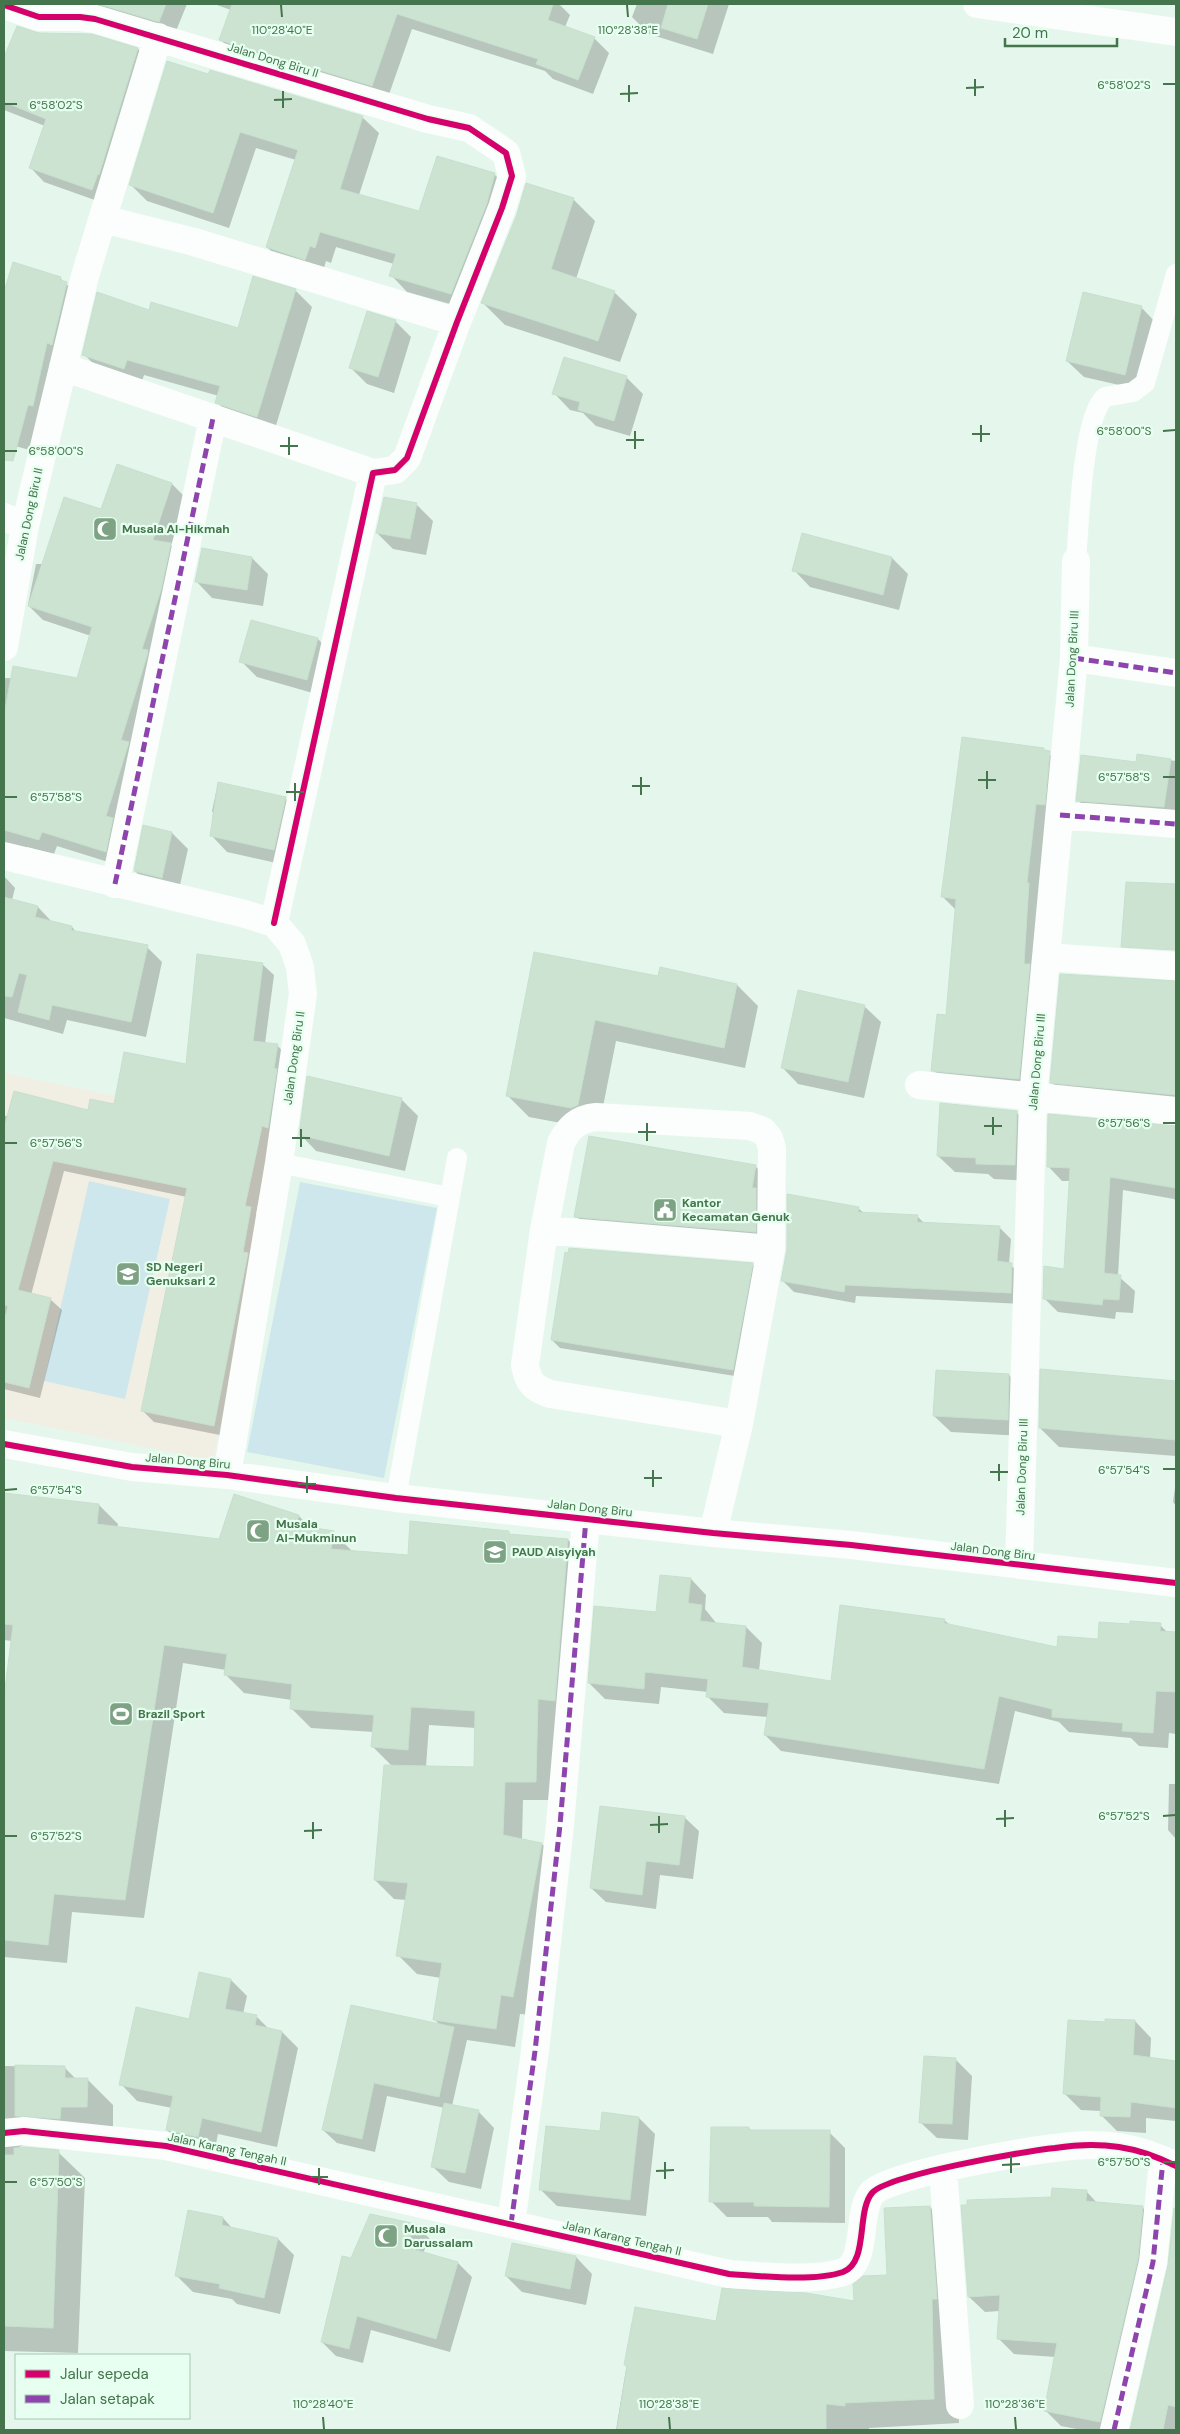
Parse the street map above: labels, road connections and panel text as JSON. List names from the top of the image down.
{
  "streets": {
    "street": [
      "Jalan Dong Biru II",
      "Jalan Dong Biru III",
      "Jalan Dong Biru",
      "Jalan Karang Tengah II"
    ]
  },
  "crossings": [
    ["Jalan Dong Biru II", "Jalan Dong Biru"],
    ["Jalan Dong Biru III", "Jalan Dong Biru"]
  ],
  "places": {
    "mosque": ["Musala Al-Hikmah", "Musala Al-Mukminun", "Musala Darussalam"],
    "public building": ["Kantor Kecamatan Genuk"],
    "school or university": ["SD Negeri Genuksari 2", "PAUD Aisyiyah"],
    "sports": ["Brazil Sport"]
  },
  "legend": ["Jalur sepeda", "Jalan setapak"],
  "scale_bar": "20 m",
  "coordinates": [
    "110°28'40\"E",
    "110°28'38\"E",
    "6°58'02\"S",
    "6°58'00\"S",
    "6°57'58\"S",
    "6°57'56\"S",
    "6°57'54\"S",
    "6°57'52\"S",
    "6°57'50\"S",
    "110°28'36\"E"
  ]
}
